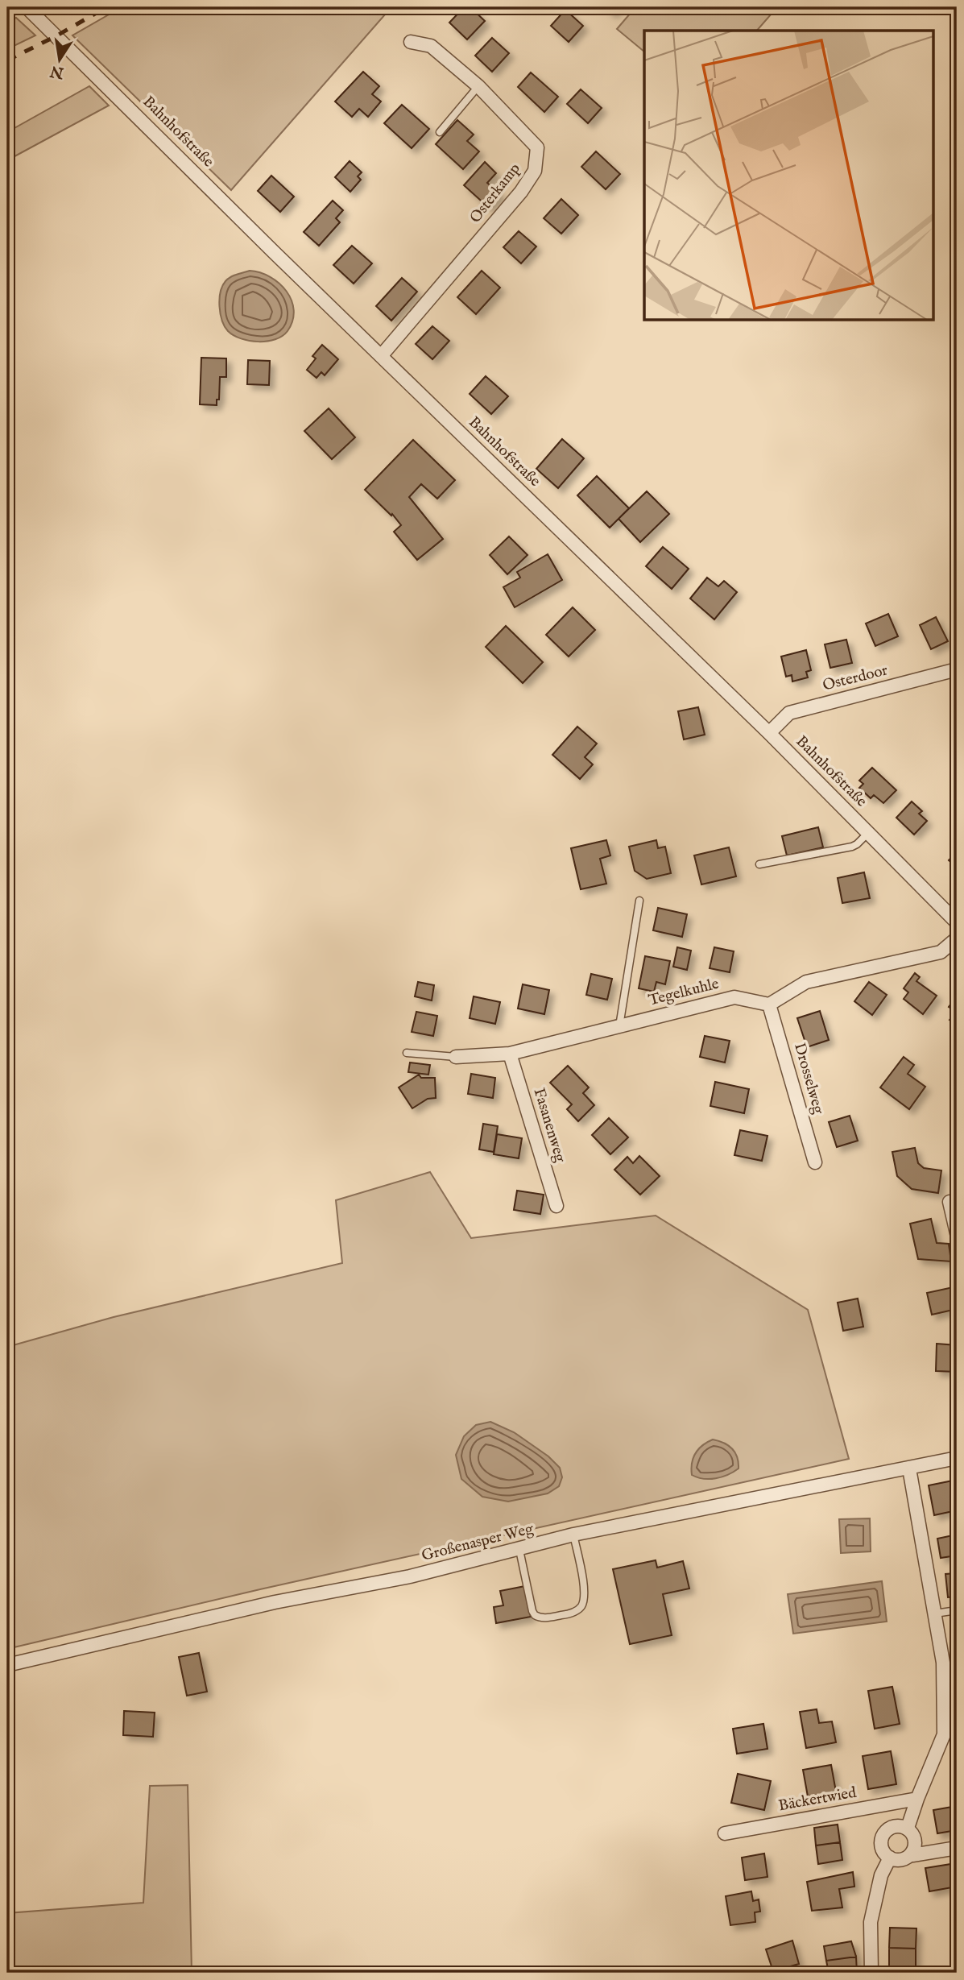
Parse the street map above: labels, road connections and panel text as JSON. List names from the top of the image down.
{
  "streets": {
    "street": [
      "Bahnhofstraße",
      "Osterkamp",
      "Osterdoor",
      "Tegelkuhle",
      "Drosselweg",
      "Fasanenweg",
      "Großenasper Weg",
      "Bäckertwied"
    ]
  },
  "crossings": [
    ["Bahnhofstraße", "Osterkamp"],
    ["Bahnhofstraße", "Osterdoor"],
    ["Tegelkuhle", "Drosselweg"],
    ["Tegelkuhle", "Fasanenweg"]
  ],
  "north": "bottom"
}
